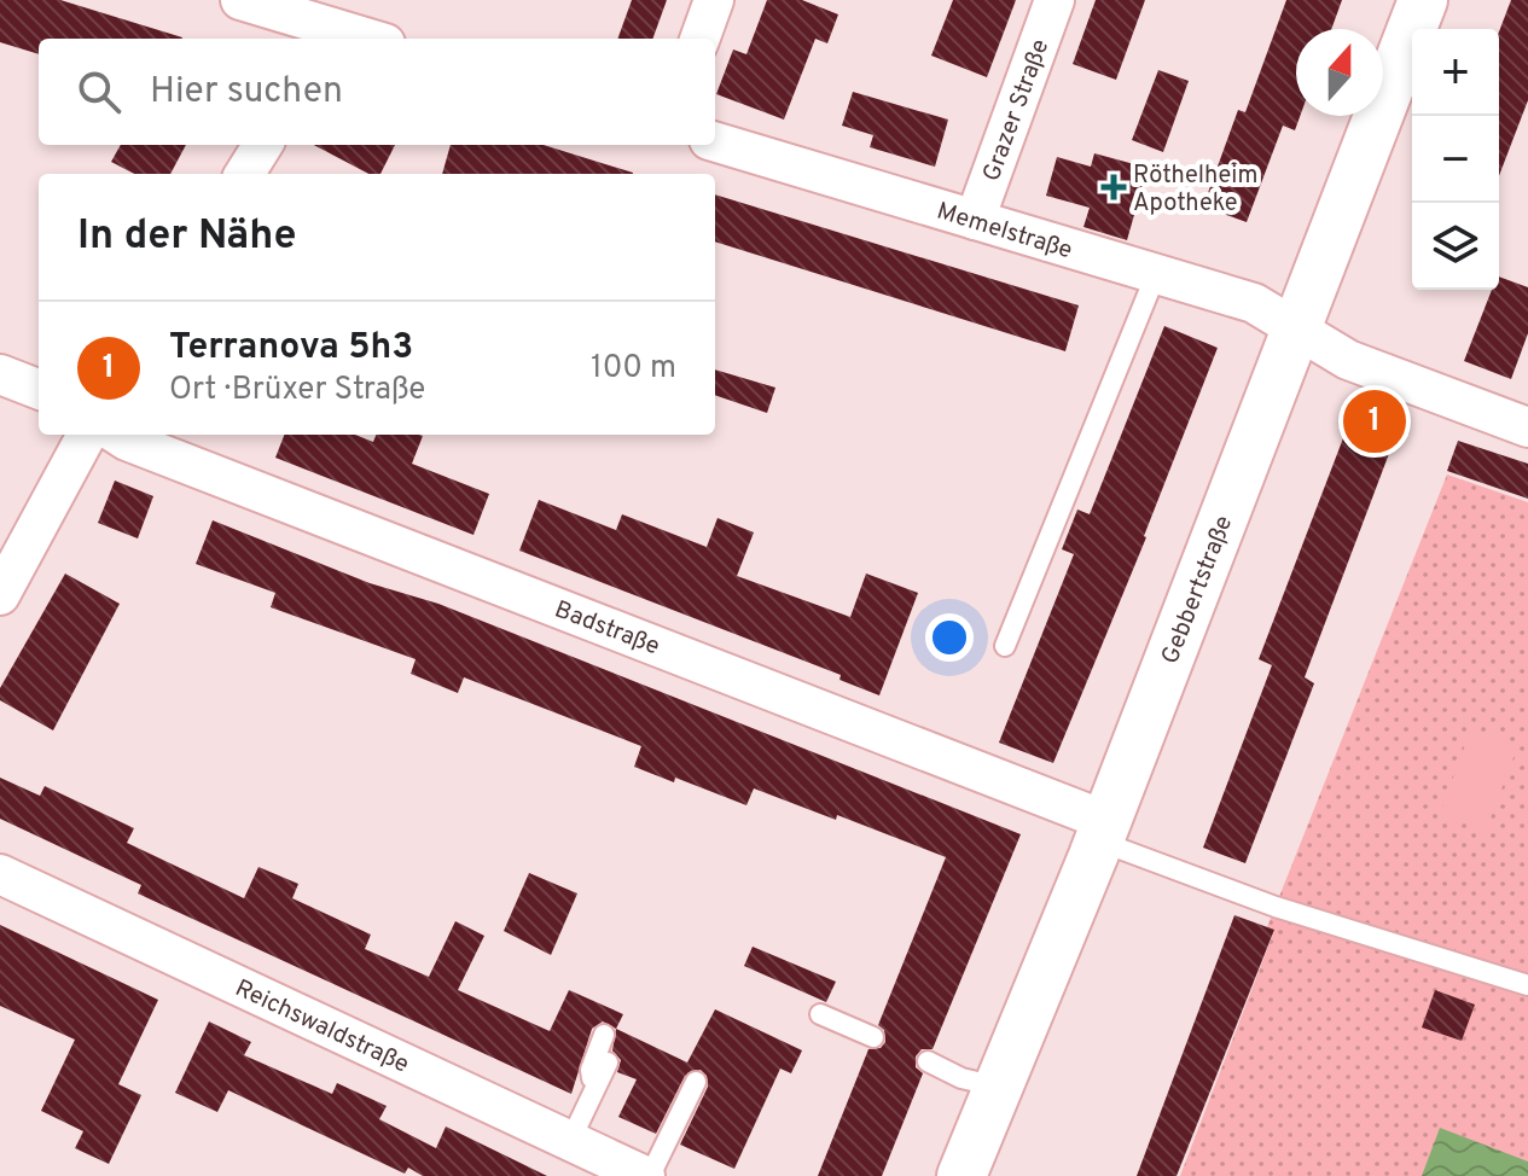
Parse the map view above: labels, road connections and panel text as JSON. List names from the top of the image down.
{
  "streets": {
    "street": [
      "Grazer Straße",
      "Memelstraße",
      "Gebbertstraße",
      "Badstraße",
      "Reichswaldstraße"
    ]
  },
  "crossings": [
    ["Grazer Straße", "Memelstraße"],
    ["Memelstraße", "Gebbertstraße"],
    ["Gebbertstraße", "Badstraße"]
  ],
  "places": {
    "health": ["Röthelheim Apotheke"]
  },
  "north": "top",
  "page": {
    "map_buttons": ["+", "−"],
    "search": "Hier suchen",
    "heading": "In der Nähe",
    "list": [
      {
        "mark": "1",
        "name": "Terranova 5h3",
        "note": "Ort · Brüxer Straße",
        "value": "100 m"
      }
    ],
    "pins": "1"
  }
}
